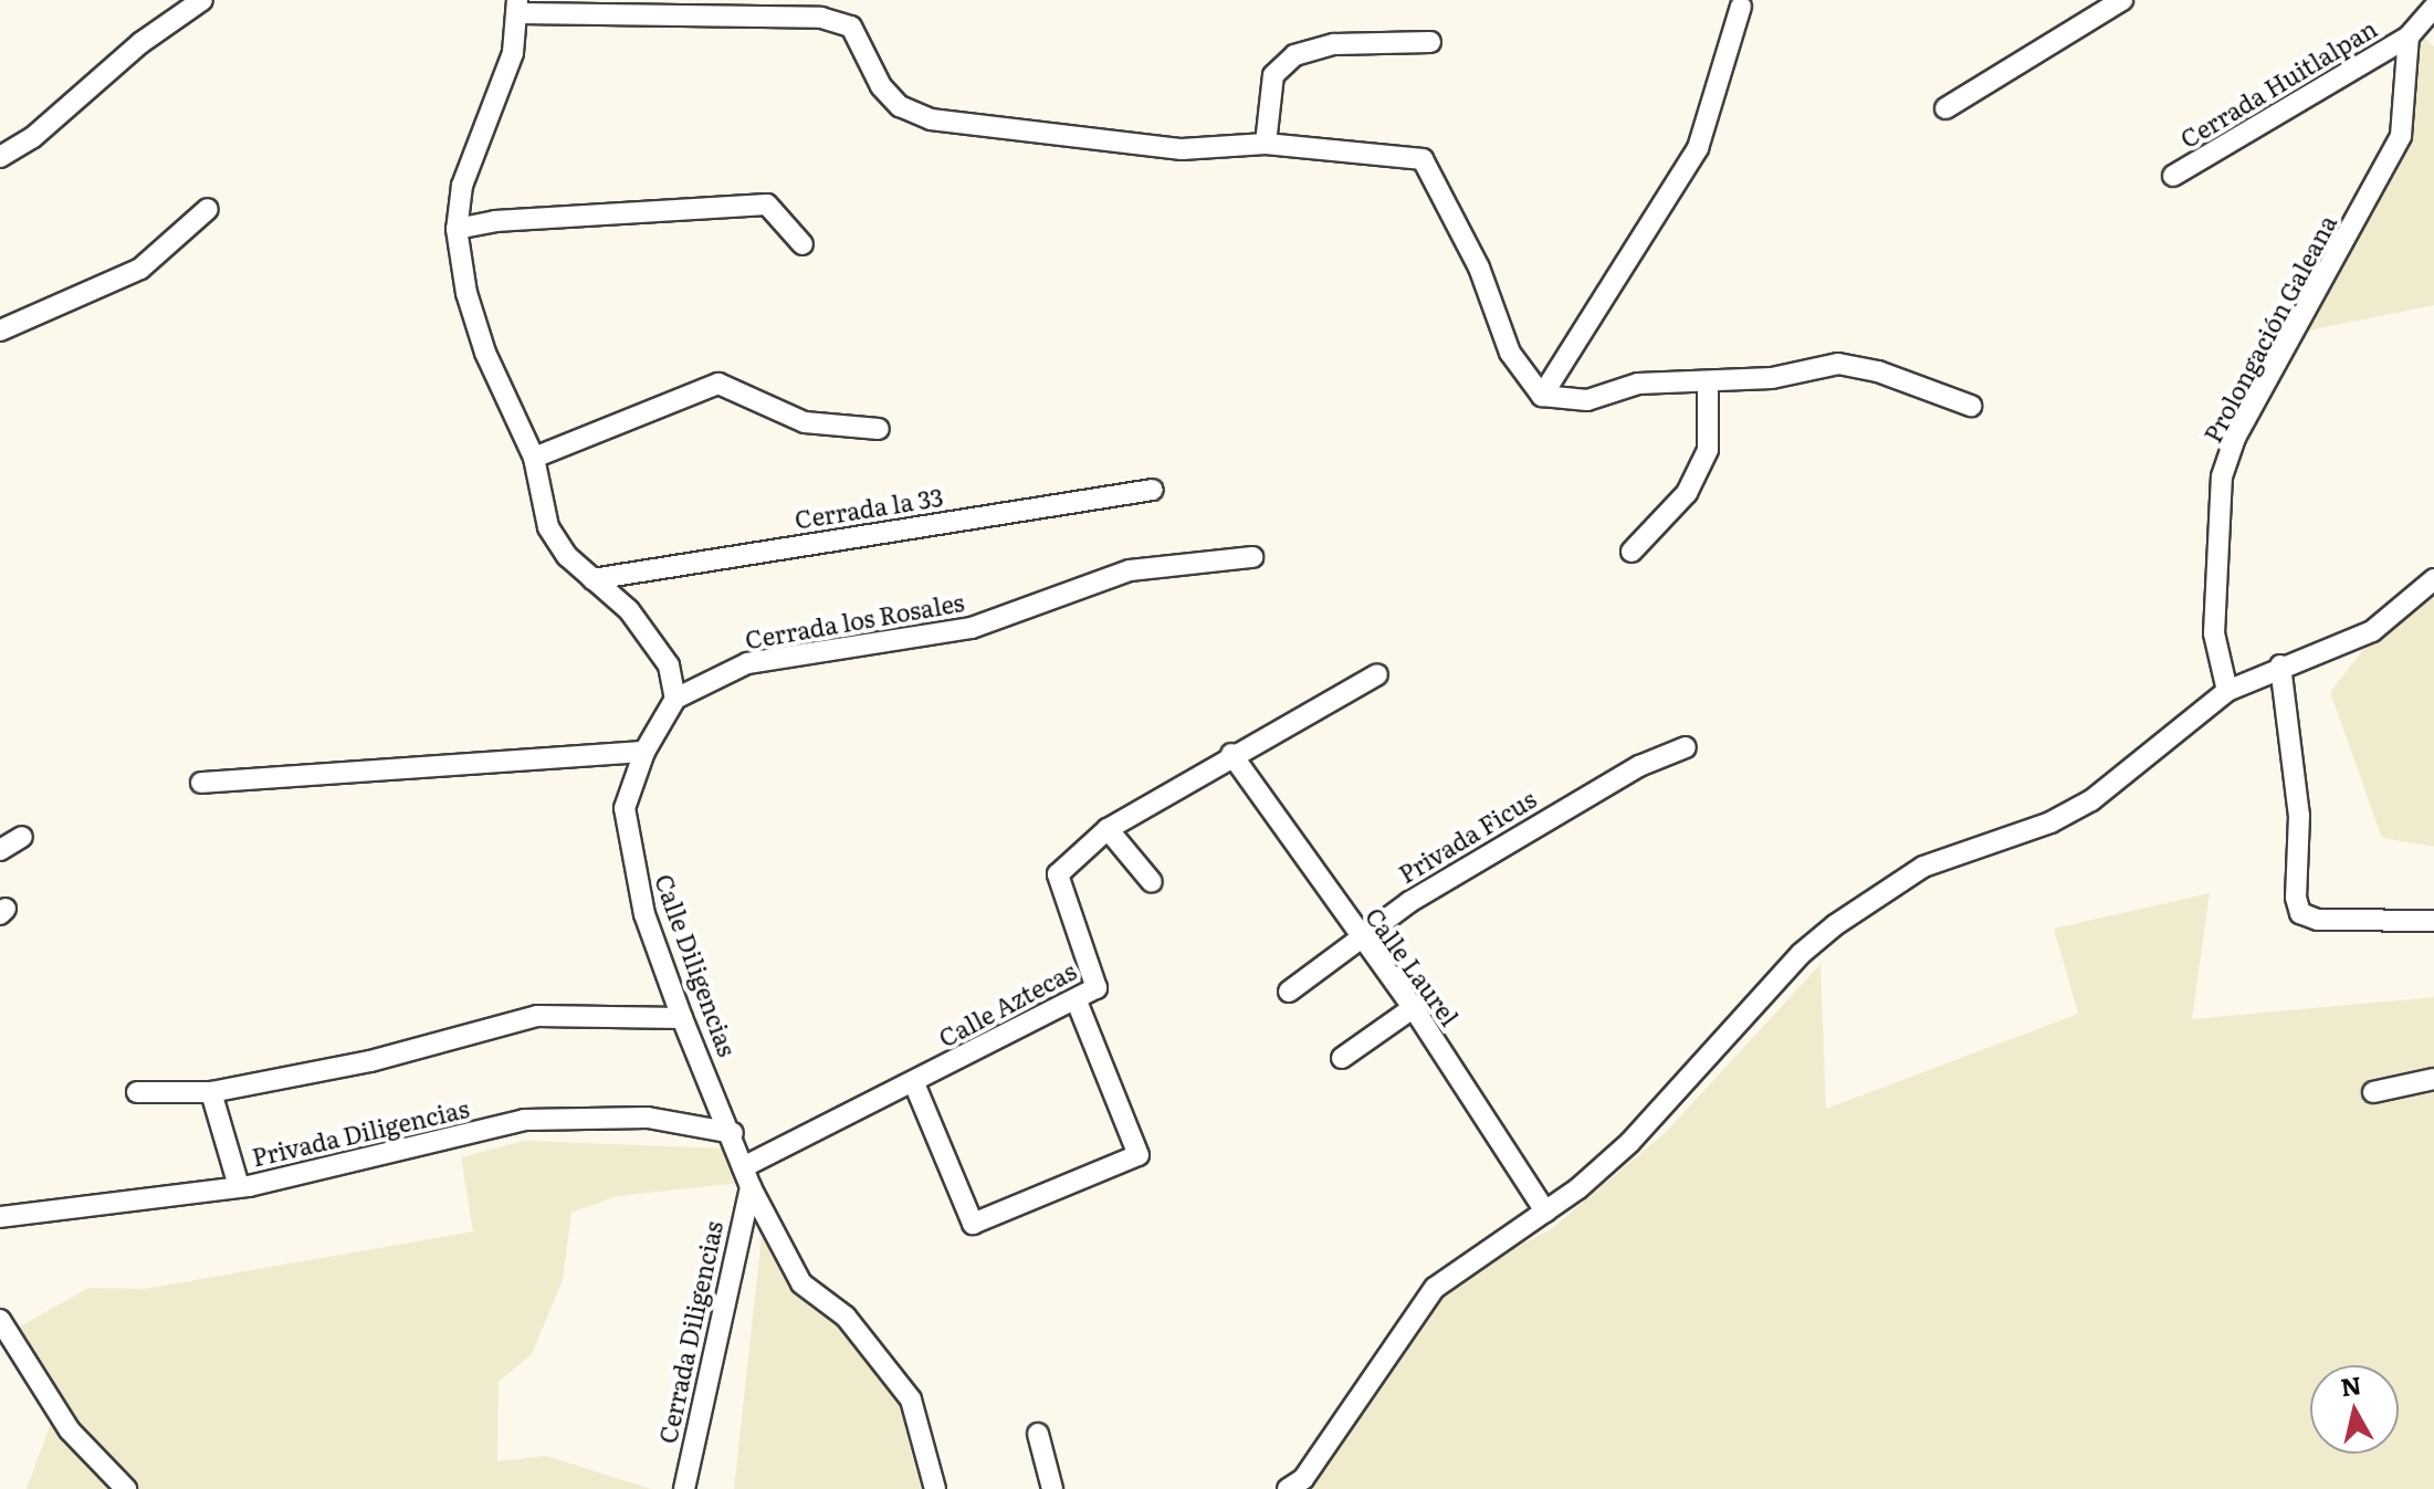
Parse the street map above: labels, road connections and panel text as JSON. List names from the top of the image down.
{
  "streets": {
    "street": [
      "Cerrada Huitlalpan",
      "Prolongación Galeana",
      "Cerrada la 33",
      "Cerrada los Rosales",
      "Privada Ficus",
      "Calle Diligencias",
      "Calle Laurel",
      "Calle Aztecas",
      "Privada Diligencias",
      "Cerrada Diligencias"
    ]
  },
  "crossings": [
    ["Cerrada Huitlalpan", "Prolongación Galeana"],
    ["Cerrada los Rosales", "Calle Diligencias"],
    ["Privada Ficus", "Calle Laurel"],
    ["Calle Diligencias", "Calle Aztecas"],
    ["Calle Diligencias", "Privada Diligencias"],
    ["Calle Diligencias", "Cerrada Diligencias"],
    ["Calle Laurel", "Calle Aztecas"]
  ],
  "north": "top"
}
